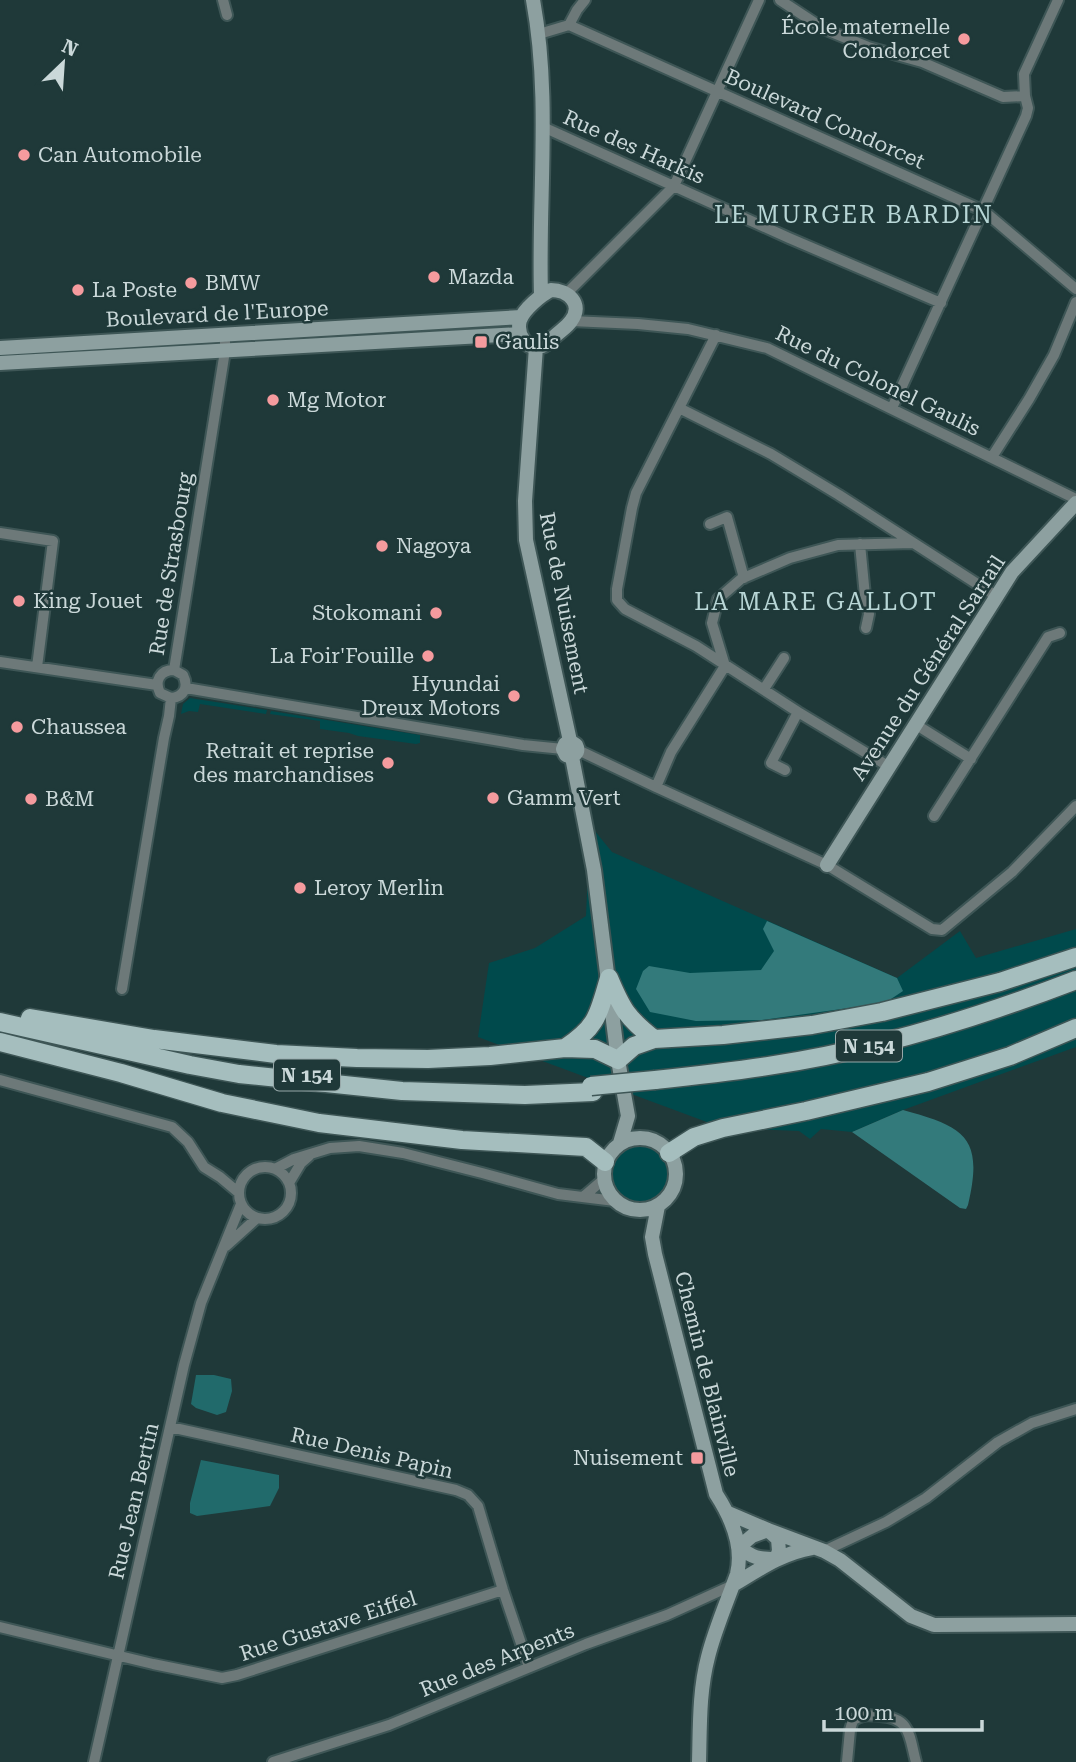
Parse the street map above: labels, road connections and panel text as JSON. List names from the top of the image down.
{
  "streets": {
    "main road": ["N 154"],
    "street": [
      "Boulevard Condorcet",
      "Rue des Harkis",
      "Boulevard de l'Europe",
      "Rue du Colonel Gaulis",
      "Rue de Strasbourg",
      "Rue de Nuisement",
      "Avenue du Général Sarrail",
      "Chemin de Blainville",
      "Rue Denis Papin",
      "Rue Jean Bertin",
      "Rue Gustave Eiffel",
      "Rue des Arpents"
    ]
  },
  "crossings": [
    ["Boulevard de l'Europe", "Rue du Colonel Gaulis"],
    ["Boulevard de l'Europe", "Rue de Strasbourg"],
    ["Boulevard de l'Europe", "Rue de Nuisement"],
    ["Rue du Colonel Gaulis", "Rue de Nuisement"],
    ["Rue du Colonel Gaulis", "Avenue du Général Sarrail"],
    ["Rue de Nuisement", "Chemin de Blainville"],
    ["Chemin de Blainville", "Rue des Arpents"],
    ["Rue Denis Papin", "Rue Jean Bertin"],
    ["Rue Denis Papin", "Rue Gustave Eiffel"],
    ["Rue Denis Papin", "Rue des Arpents"],
    ["Rue Jean Bertin", "Rue Gustave Eiffel"]
  ],
  "districts": ["LE MURGER BARDIN", "LA MARE GALLOT"],
  "places": {
    "other": [
      "École maternelle Condorcet",
      "Can Automobile",
      "Mazda",
      "BMW",
      "La Poste",
      "Mg Motor",
      "Nagoya",
      "King Jouet",
      "Stokomani",
      "La Foir'Fouille",
      "Hyundai Dreux Motors",
      "Chaussea",
      "Retrait et reprise des marchandises",
      "Gamm Vert",
      "B&M",
      "Leroy Merlin"
    ],
    "transit": ["Gaulis", "Nuisement"]
  },
  "scale_bar": "100 m",
  "north": "top right"
}
